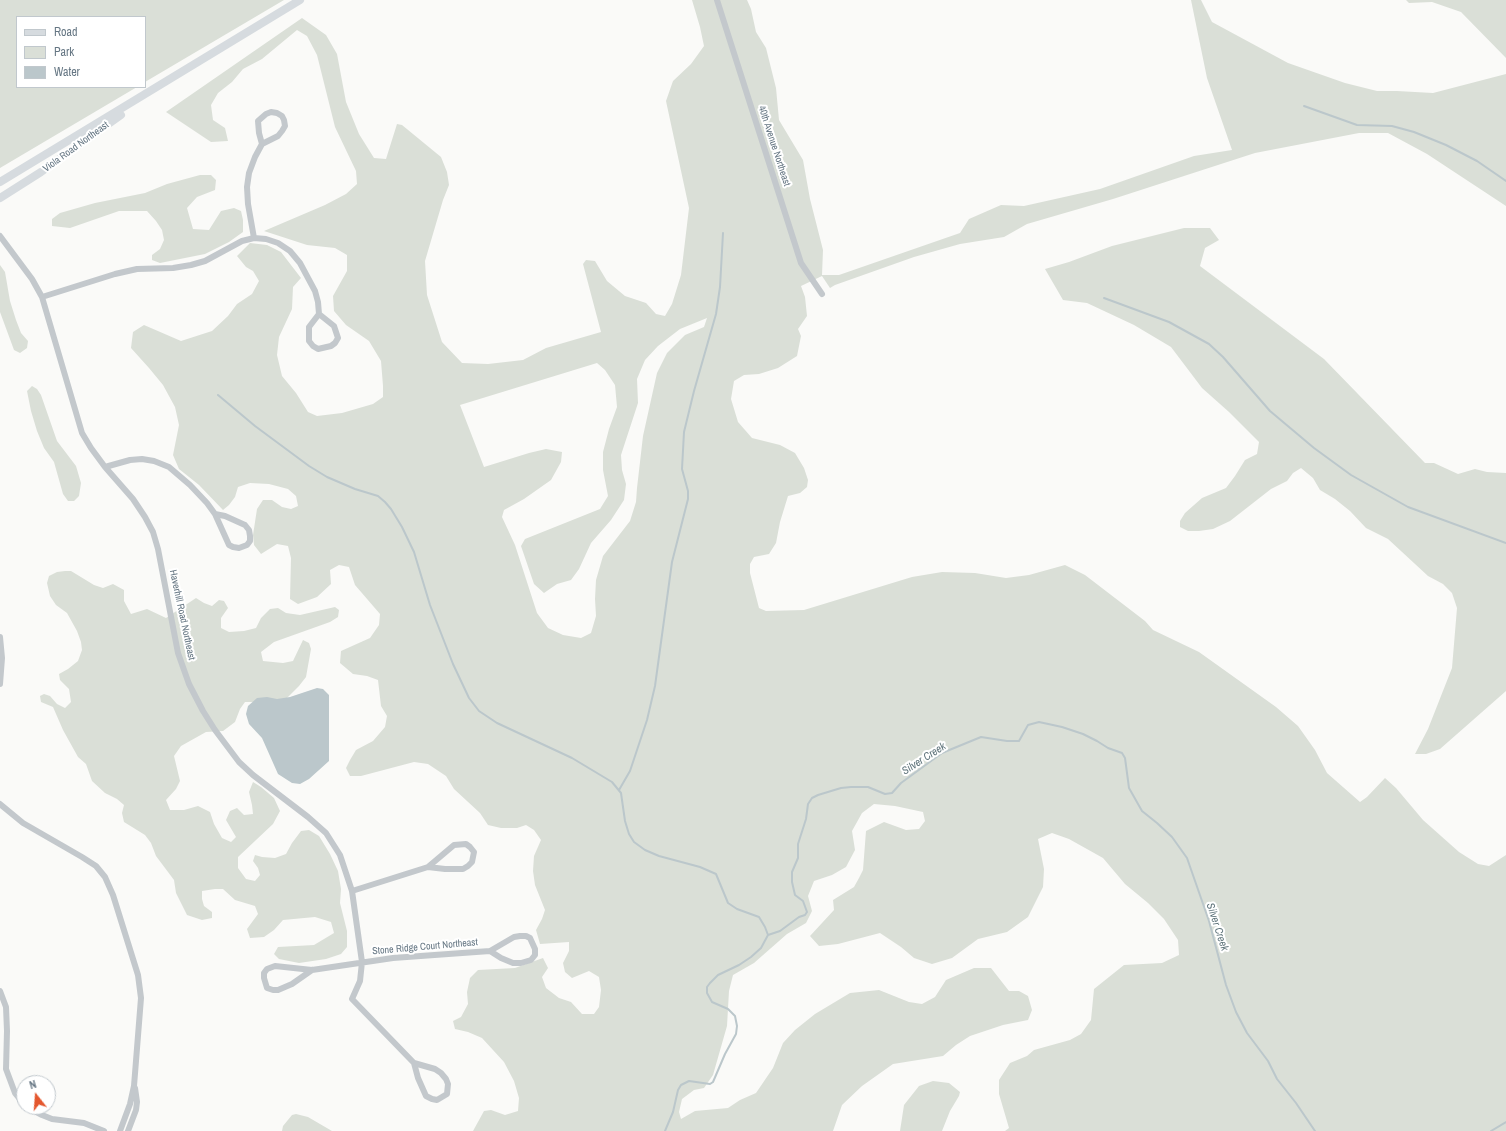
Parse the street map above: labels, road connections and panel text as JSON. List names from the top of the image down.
{
  "streets": {
    "main road": ["Viola Road Northeast"],
    "street": ["40th Avenue Northeast", "Haverhill Road Northeast", "Stone Ridge Court Northeast"]
  },
  "crossings": [
    ["Haverhill Road Northeast", "Stone Ridge Court Northeast"]
  ],
  "water": ["Silver Creek"],
  "legend": ["Road", "Park", "Water"],
  "north": "top"
}
